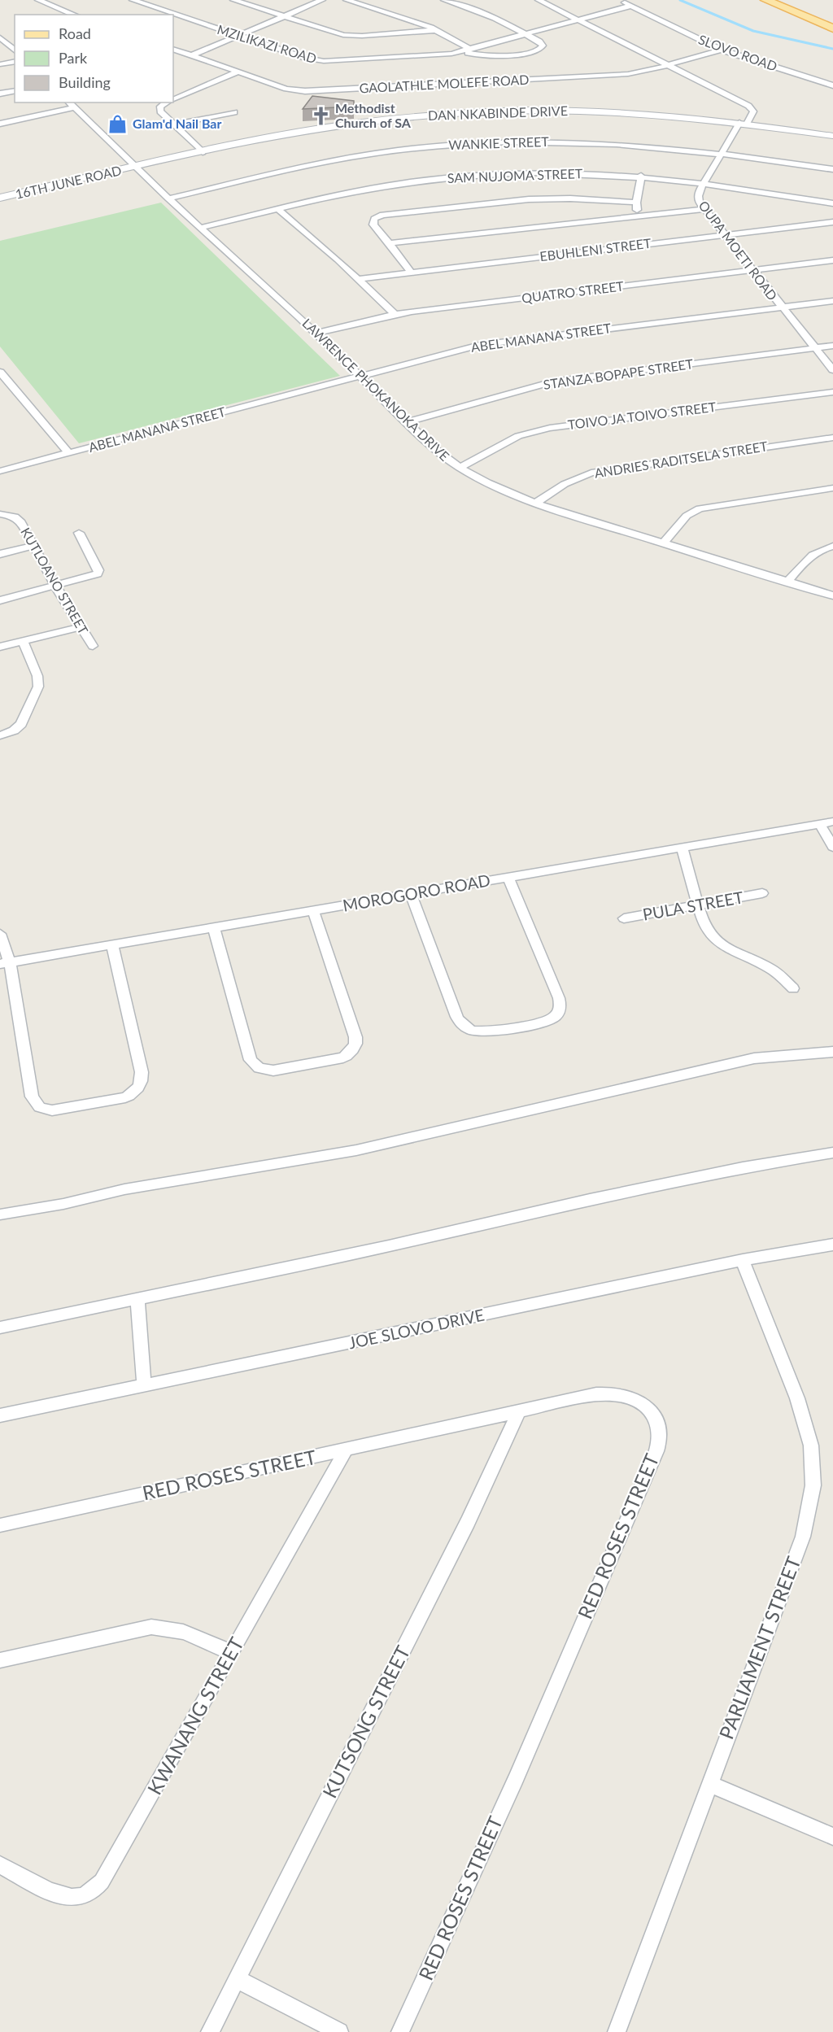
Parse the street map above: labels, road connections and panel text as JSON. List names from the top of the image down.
{
  "streets": {
    "street": [
      "MZILIKAZI ROAD",
      "SLOVO ROAD",
      "GAOLATHLE MOLEFE ROAD",
      "DAN NKABINDE DRIVE",
      "WANKIE STREET",
      "SAM NUJOMA STREET",
      "16TH JUNE ROAD",
      "EBUHLENI STREET",
      "OUPA MOETI ROAD",
      "QUATRO STREET",
      "ABEL MANANA STREET",
      "STANZA BOPAPE STREET",
      "LAWRENCE PHOKANOKA DRIVE",
      "TOIVO JA TOIVO STREET",
      "ANDRIES RADITSELA STREET",
      "KUTLOANO STREET",
      "MOROGORO ROAD",
      "PULA STREET",
      "JOE SLOVO DRIVE",
      "RED ROSES STREET",
      "PARLIAMENT STREET",
      "KWANANG STREET",
      "KUTSONG STREET"
    ]
  },
  "crossings": [
    ["MZILIKAZI ROAD", "SLOVO ROAD"],
    ["SLOVO ROAD", "GAOLATHLE MOLEFE ROAD"],
    ["DAN NKABINDE DRIVE", "16TH JUNE ROAD"],
    ["DAN NKABINDE DRIVE", "OUPA MOETI ROAD"],
    ["DAN NKABINDE DRIVE", "LAWRENCE PHOKANOKA DRIVE"],
    ["WANKIE STREET", "OUPA MOETI ROAD"],
    ["WANKIE STREET", "LAWRENCE PHOKANOKA DRIVE"],
    ["SAM NUJOMA STREET", "OUPA MOETI ROAD"],
    ["SAM NUJOMA STREET", "LAWRENCE PHOKANOKA DRIVE"],
    ["16TH JUNE ROAD", "LAWRENCE PHOKANOKA DRIVE"],
    ["EBUHLENI STREET", "OUPA MOETI ROAD"],
    ["OUPA MOETI ROAD", "QUATRO STREET"],
    ["OUPA MOETI ROAD", "ABEL MANANA STREET"],
    ["OUPA MOETI ROAD", "STANZA BOPAPE STREET"],
    ["QUATRO STREET", "LAWRENCE PHOKANOKA DRIVE"],
    ["ABEL MANANA STREET", "LAWRENCE PHOKANOKA DRIVE"],
    ["STANZA BOPAPE STREET", "LAWRENCE PHOKANOKA DRIVE"],
    ["LAWRENCE PHOKANOKA DRIVE", "TOIVO JA TOIVO STREET"],
    ["LAWRENCE PHOKANOKA DRIVE", "ANDRIES RADITSELA STREET"],
    ["JOE SLOVO DRIVE", "PARLIAMENT STREET"],
    ["RED ROSES STREET", "KWANANG STREET"],
    ["RED ROSES STREET", "KUTSONG STREET"]
  ],
  "places": {
    "church": ["Methodist Church of SA"],
    "shop": ["Glam'd Nail Bar"]
  },
  "legend": ["Road", "Park", "Building"]
}
